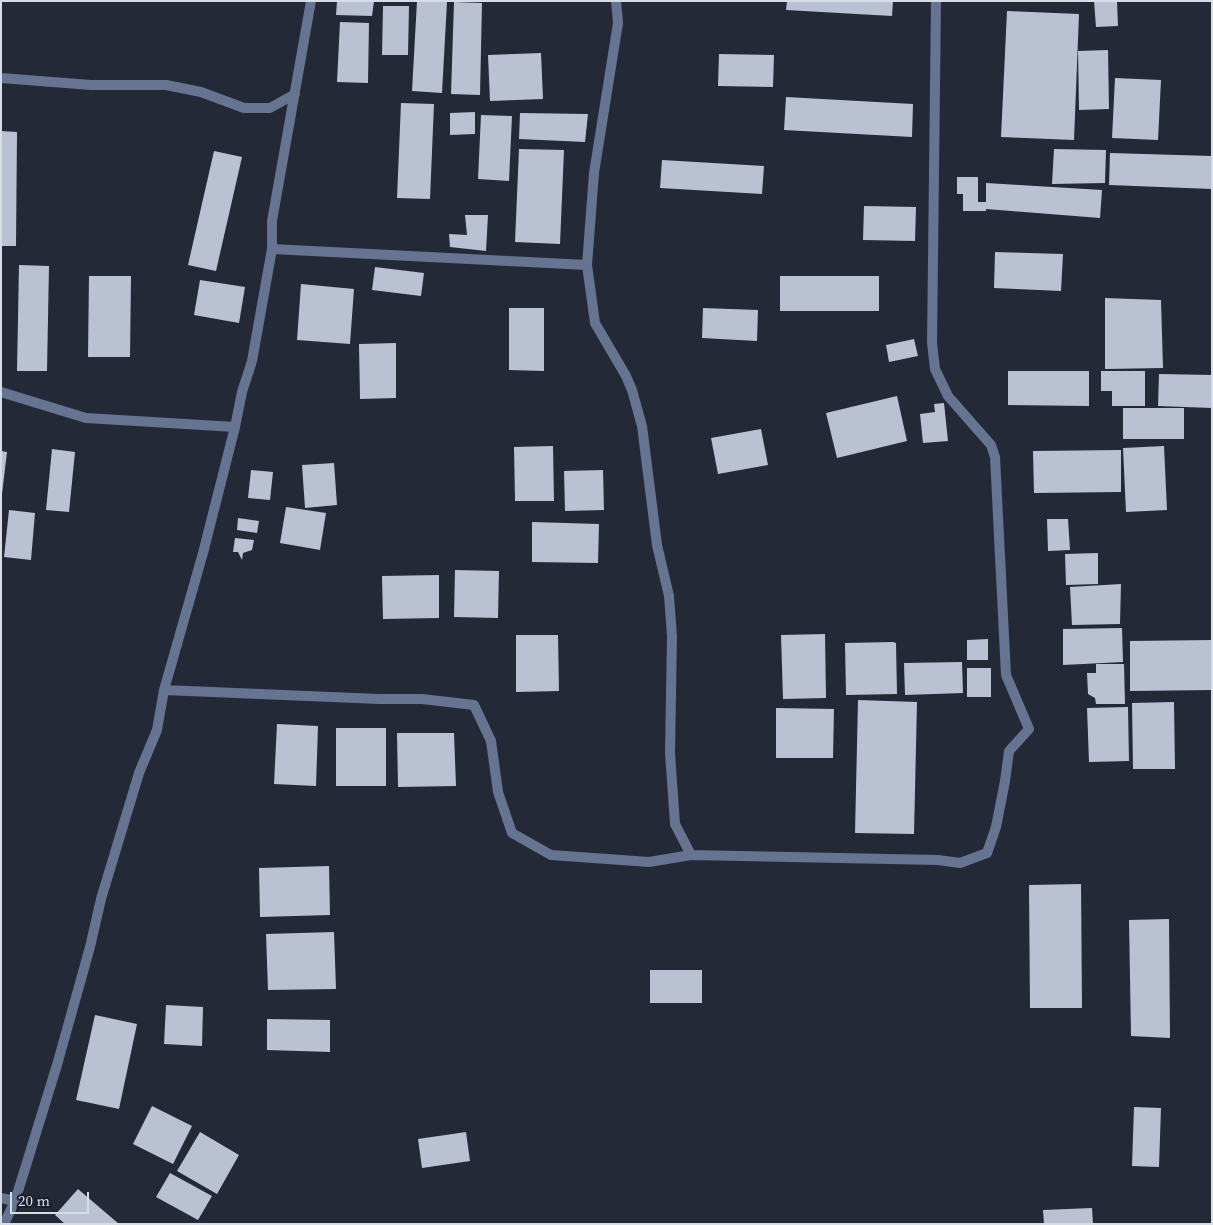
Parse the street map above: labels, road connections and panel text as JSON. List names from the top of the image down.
{
  "scale_bar": "20 m"
}
